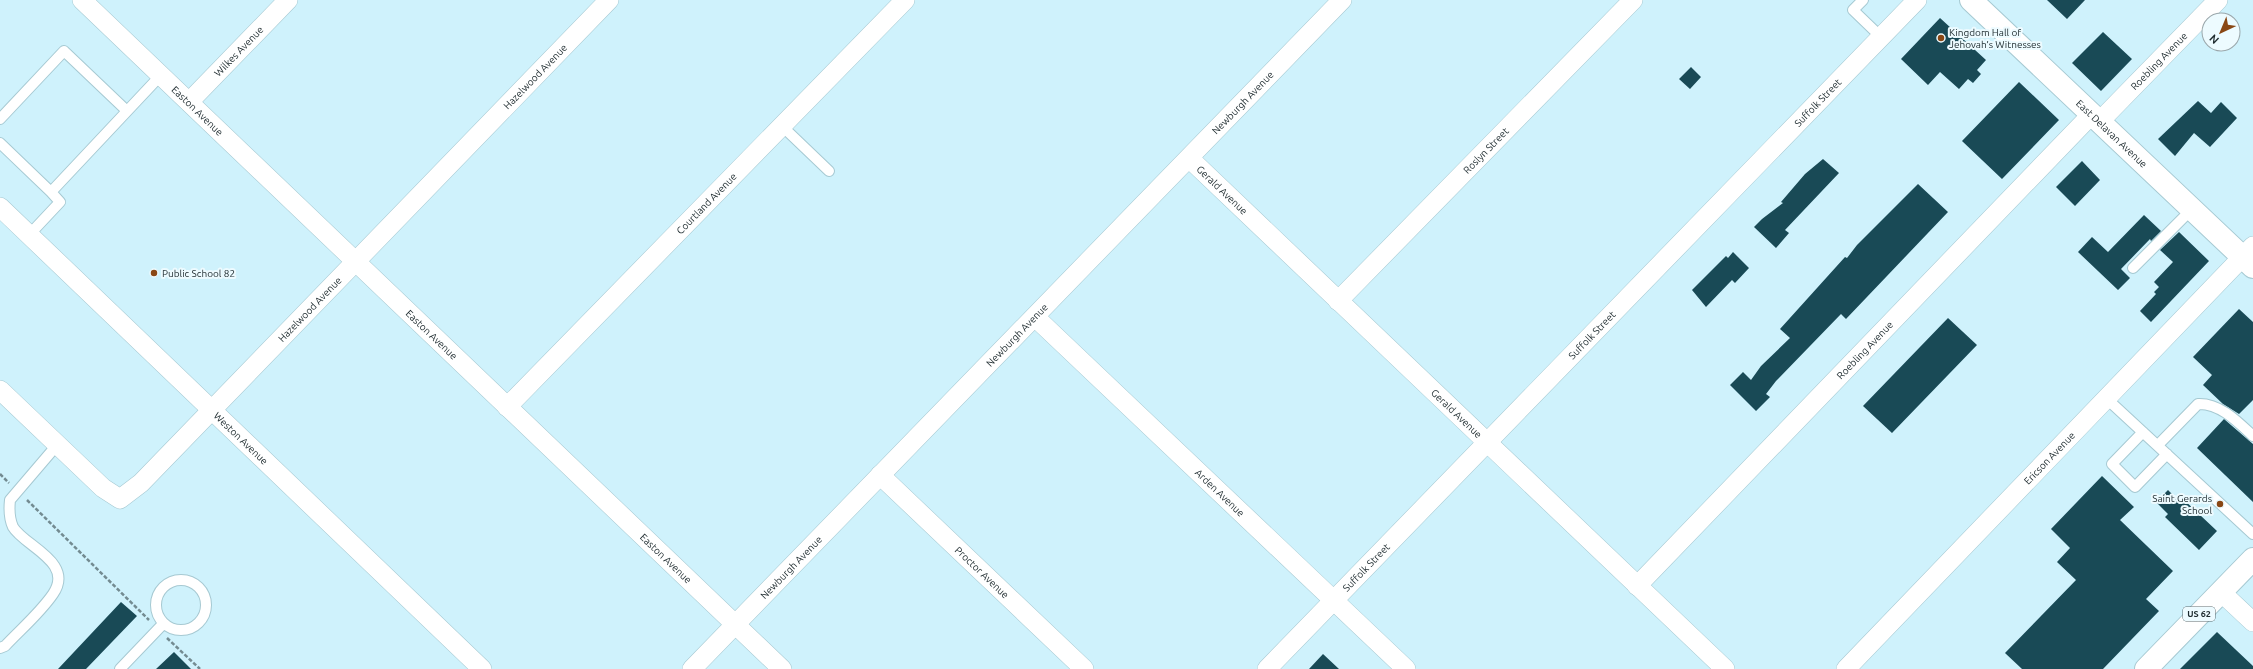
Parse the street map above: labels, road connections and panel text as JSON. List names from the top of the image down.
{
  "streets": {
    "street": [
      "Wilkes Avenue",
      "Roebling Avenue",
      "Hazelwood Avenue",
      "Newburgh Avenue",
      "Suffolk Street",
      "Easton Avenue",
      "East Delavan Avenue",
      "Roslyn Street",
      "Gerald Avenue",
      "Courtland Avenue",
      "Weston Avenue",
      "Ericson Avenue",
      "Arden Avenue",
      "Proctor Avenue",
      "US 62"
    ]
  },
  "crossings": [
    ["Wilkes Avenue", "Easton Avenue"],
    ["Roebling Avenue", "East Delavan Avenue"],
    ["Roebling Avenue", "Gerald Avenue"],
    ["Hazelwood Avenue", "Easton Avenue"],
    ["Hazelwood Avenue", "Weston Avenue"],
    ["Newburgh Avenue", "Easton Avenue"],
    ["Newburgh Avenue", "Gerald Avenue"],
    ["Newburgh Avenue", "Arden Avenue"],
    ["Newburgh Avenue", "Proctor Avenue"],
    ["Suffolk Street", "Gerald Avenue"],
    ["Suffolk Street", "Arden Avenue"],
    ["Easton Avenue", "Courtland Avenue"],
    ["East Delavan Avenue", "Ericson Avenue"],
    ["Roslyn Street", "Gerald Avenue"]
  ],
  "places": ["Kingdom Hall of Jehovah’s Witnesses", "Public School 82", "Saint Gerards School"],
  "north": "bottom left"
}
